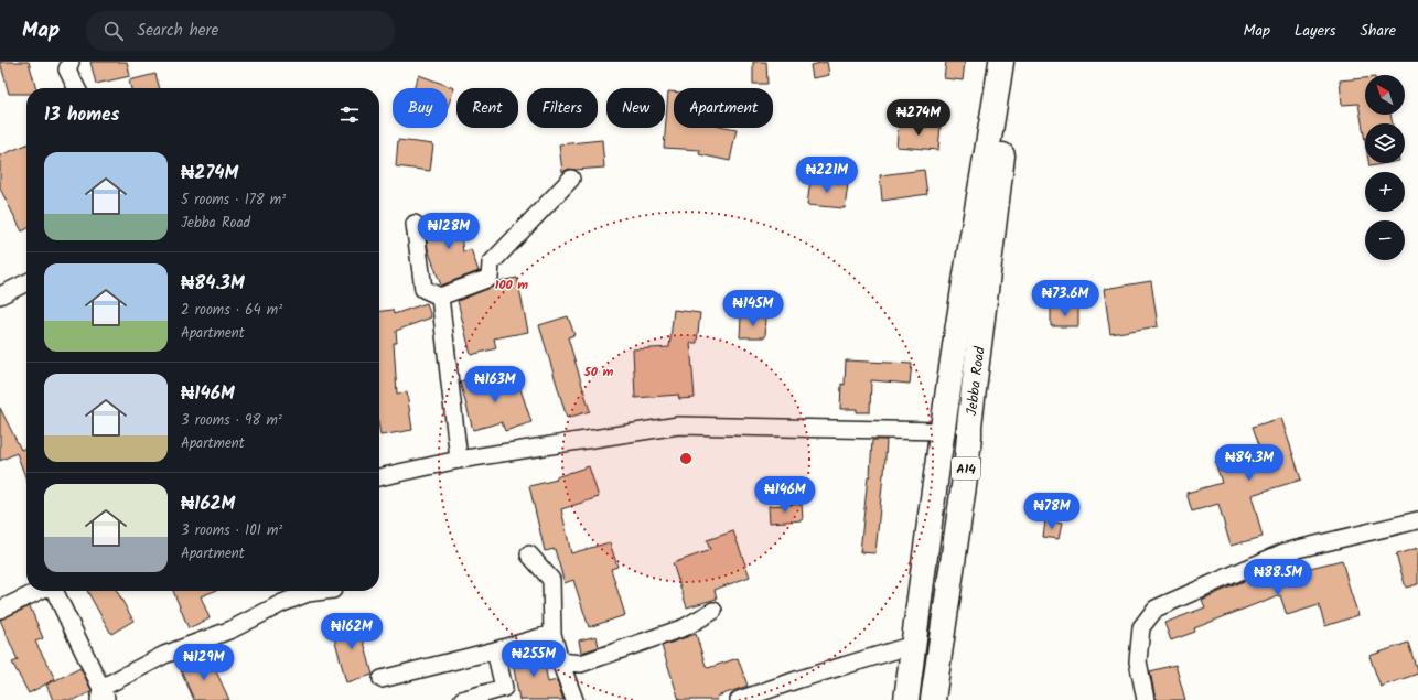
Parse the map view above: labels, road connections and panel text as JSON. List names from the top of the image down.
{
  "streets": {
    "highway": ["Jebba Road", "A14"]
  },
  "north": "top left",
  "page": {
    "header": "Map",
    "search": "Search here",
    "nav": ["Map", "Layers", "Share"],
    "map_buttons": ["+", "−"],
    "chip": [
      "Buy",
      "Rent",
      "Filters",
      "New",
      "Apartment"
    ],
    "heading": "13 homes",
    "price": [
      "₦274M",
      "₦221M",
      "₦128M",
      "₦73.6M",
      "₦145M",
      "₦163M",
      "₦84.3M",
      "₦146M",
      "₦78M",
      "₦88.5M",
      "₦162M",
      "₦255M",
      "₦129M"
    ],
    "list": [
      {
        "name": "₦274M",
        "note": "5 rooms · 178 m² · Jebba Road"
      },
      {
        "name": "₦84.3M",
        "note": "2 rooms · 64 m² · Apartment"
      },
      {
        "name": "₦146M",
        "note": "3 rooms · 98 m² · Apartment"
      },
      {
        "name": "₦162M",
        "note": "3 rooms · 101 m² · Apartment"
      }
    ]
  },
  "rings": ["100 m", "50 m"]
}
